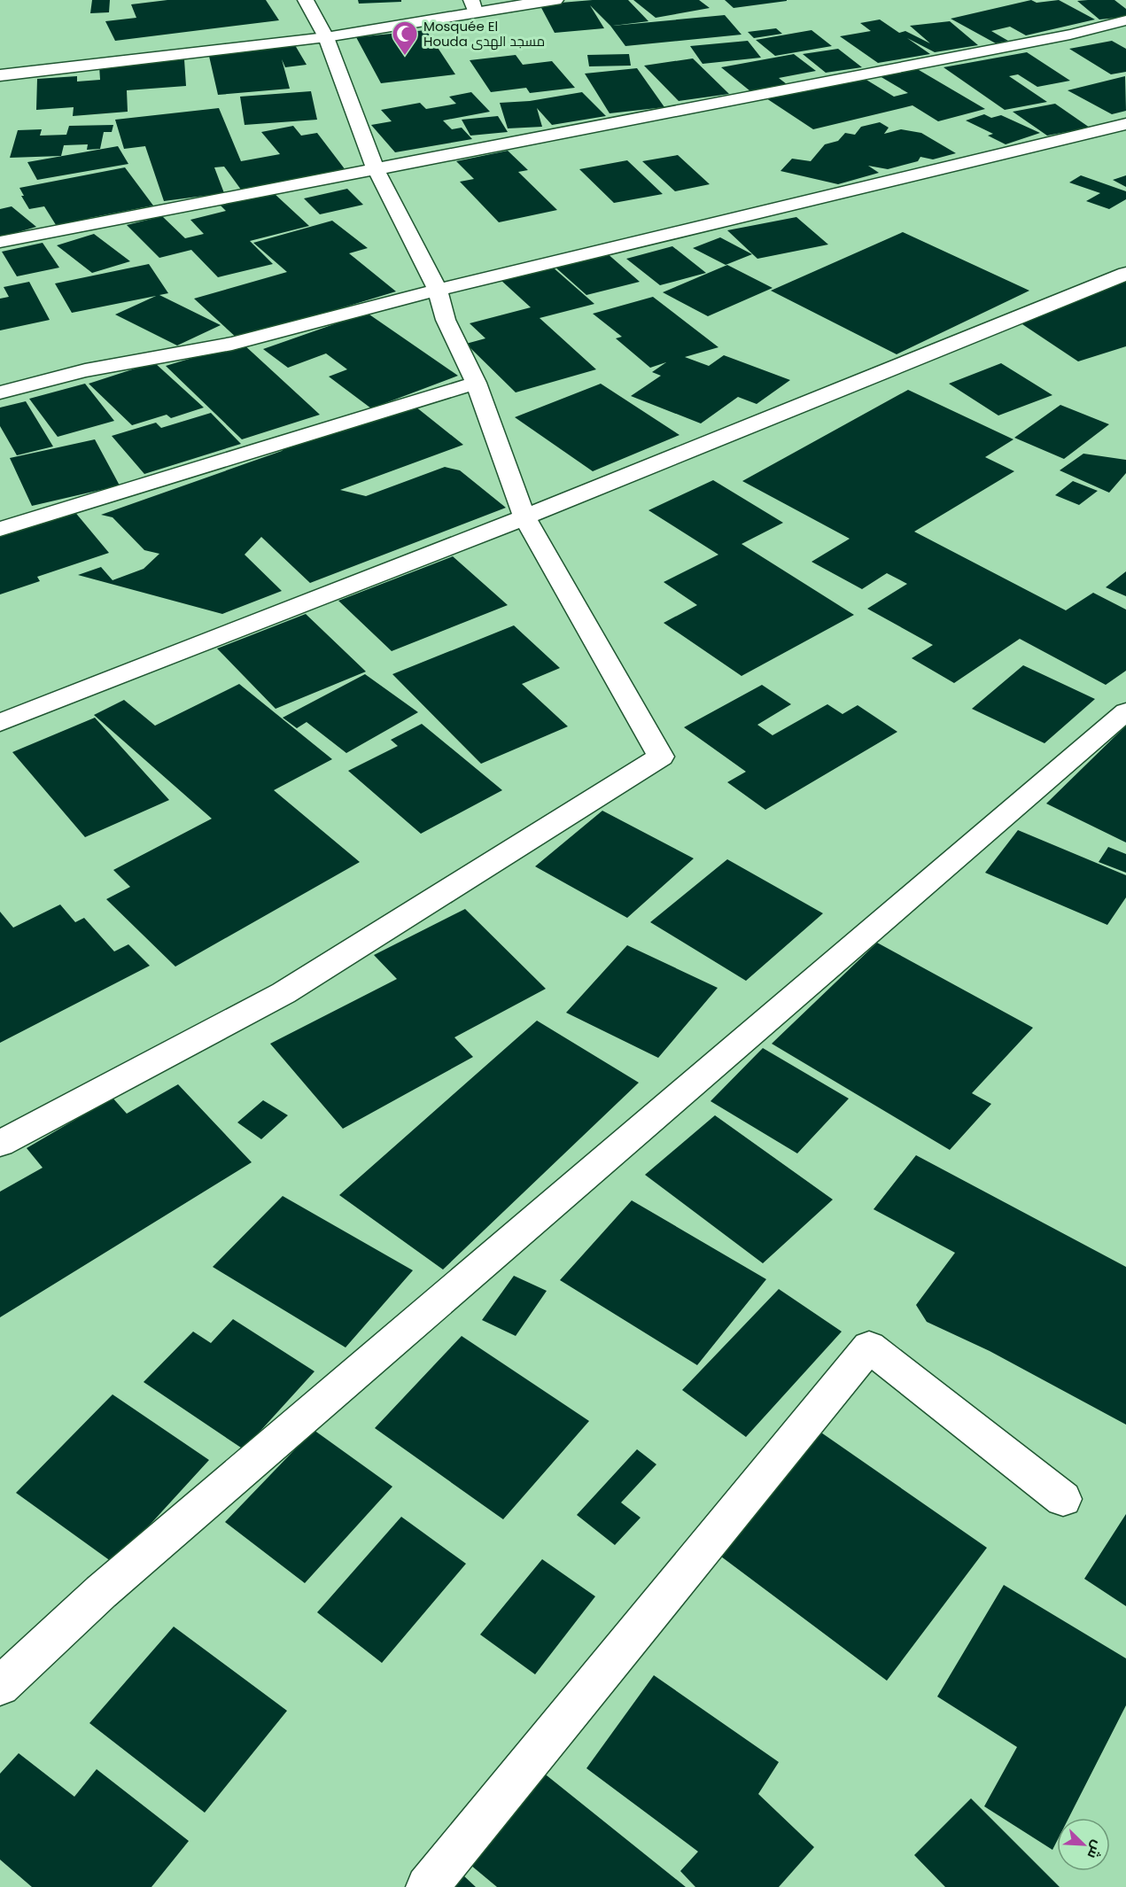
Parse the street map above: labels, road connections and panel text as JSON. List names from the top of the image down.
{
  "places": {
    "mosque": ["Mosquée El Houda مسجد الهدى"]
  },
  "north": "bottom right"
}
